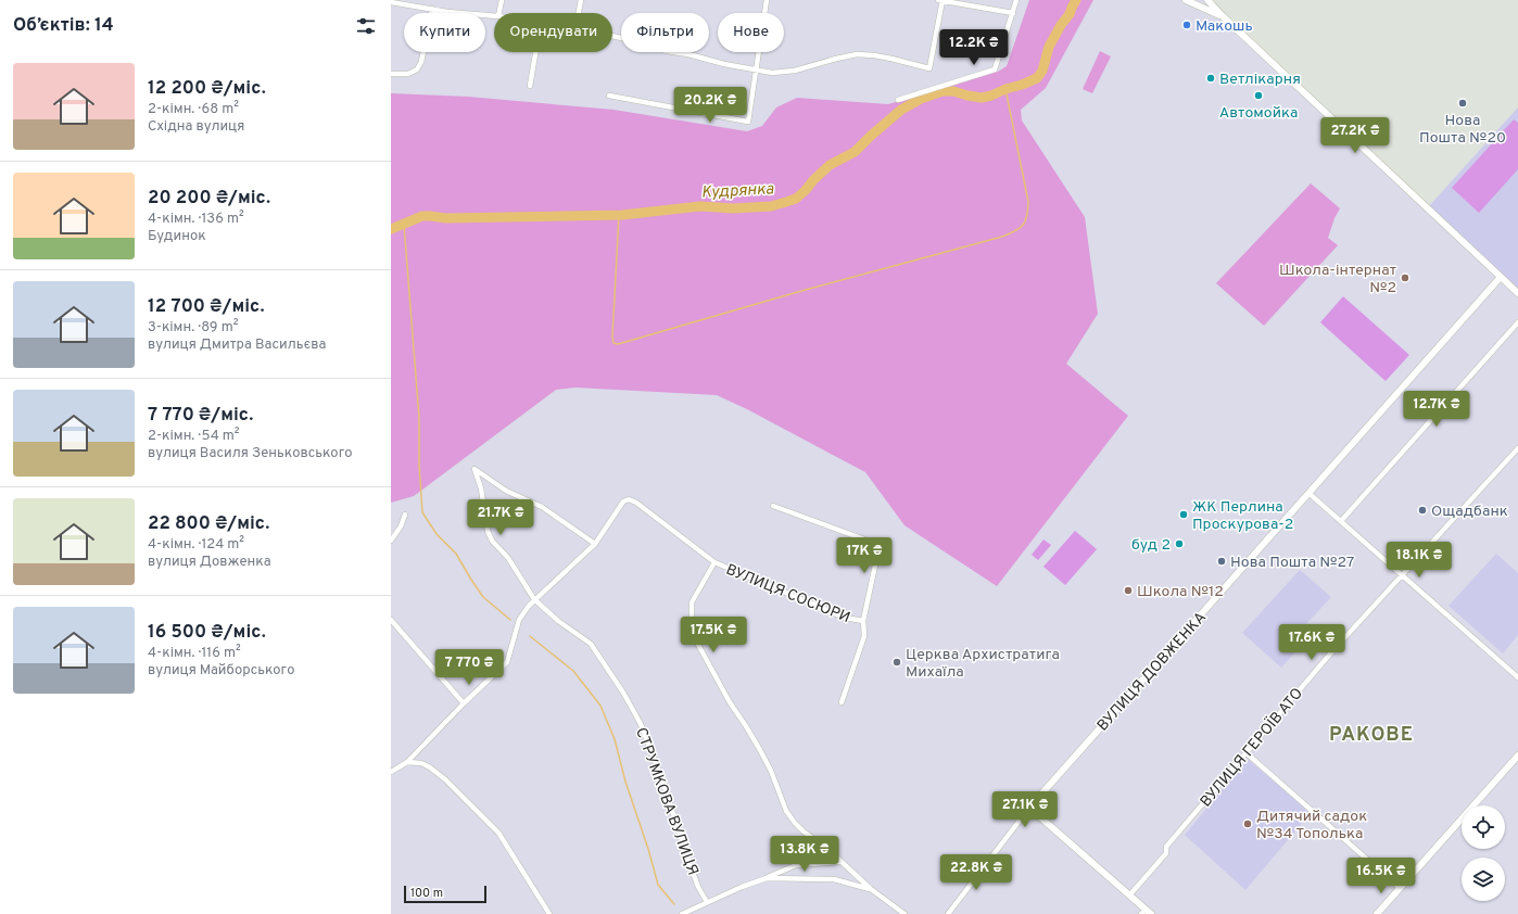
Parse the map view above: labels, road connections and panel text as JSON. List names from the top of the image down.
{
  "streets": {
    "street": [
      "ВУЛИЦЯ СОСЮРИ",
      "ВУЛИЦЯ ДОВЖЕНКА",
      "ВУЛИЦЯ ГЕРОЇВ АТО",
      "СТРУМКОВА ВУЛИЦЯ"
    ]
  },
  "crossings": [
    ["ВУЛИЦЯ СОСЮРИ", "СТРУМКОВА ВУЛИЦЯ"]
  ],
  "districts": ["РАКОВЕ"],
  "water": ["Кудрянка"],
  "places": [
    "Макошь",
    "Ветлікарня",
    "Автомойка",
    "Нова Пошта №20",
    "Школа-інтернат №2",
    "Ощадбанк",
    "ЖК Перлина Проскурова-2",
    "буд 2",
    "Нова Пошта №27",
    "Школа №12",
    "Церква Архистратига Михаїла",
    "Дитячий садок №34 Тополька"
  ],
  "scale_bar": "100 m",
  "page": {
    "heading": "Об’єктів: 14",
    "chip": [
      "Купити",
      "Орендувати",
      "Фільтри",
      "Нове"
    ],
    "price": [
      "12.2K ₴",
      "20.2K ₴",
      "27.2K ₴",
      "12.7K ₴",
      "21.7K ₴",
      "17K ₴",
      "18.1K ₴",
      "17.5K ₴",
      "17.6K ₴",
      "7 770 ₴",
      "27.1K ₴",
      "13.8K ₴",
      "22.8K ₴",
      "16.5K ₴"
    ],
    "list": [
      {
        "name": "12 200 ₴/міс.",
        "note": "2-кімн. · 68 m² · Східна вулиця"
      },
      {
        "name": "20 200 ₴/міс.",
        "note": "4-кімн. · 136 m² · Будинок"
      },
      {
        "name": "12 700 ₴/міс.",
        "note": "3-кімн. · 89 m² · вулиця Дмитра Васильєва"
      },
      {
        "name": "7 770 ₴/міс.",
        "note": "2-кімн. · 54 m² · вулиця Василя Зеньковського"
      },
      {
        "name": "22 800 ₴/міс.",
        "note": "4-кімн. · 124 m² · вулиця Довженка"
      },
      {
        "name": "16 500 ₴/міс.",
        "note": "4-кімн. · 116 m² · вулиця Майборського"
      }
    ],
    "scale": "100 m"
  }
}
